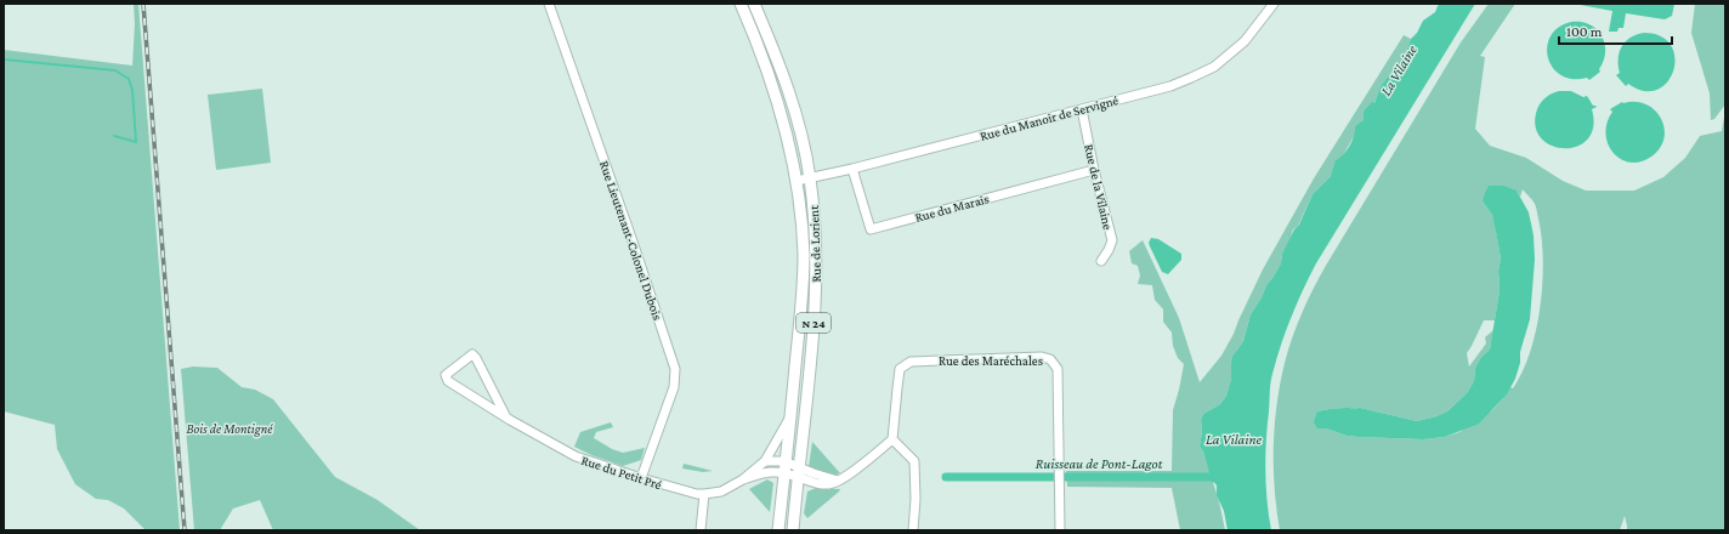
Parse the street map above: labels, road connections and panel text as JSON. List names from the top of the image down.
{
  "streets": {
    "main road": ["Rue de Lorient", "N 24"],
    "street": [
      "Rue du Manoir de Servigné",
      "Rue de la Vilaine",
      "Rue du Marais",
      "Rue Lieutenant-Colonel Dubois",
      "Rue des Maréchales",
      "Rue du Petit Pré"
    ]
  },
  "crossings": [
    ["Rue du Manoir de Servigné", "Rue de la Vilaine"],
    ["Rue du Manoir de Servigné", "Rue du Marais"],
    ["Rue du Manoir de Servigné", "Rue de Lorient"],
    ["Rue de la Vilaine", "Rue du Marais"],
    ["Rue Lieutenant-Colonel Dubois", "Rue du Petit Pré"],
    ["Rue de Lorient", "Rue du Petit Pré"]
  ],
  "water": ["La Vilaine", "Ruisseau de Pont-Lagot"],
  "parks": ["Bois de Montigné"],
  "scale_bar": "100 m"
}
